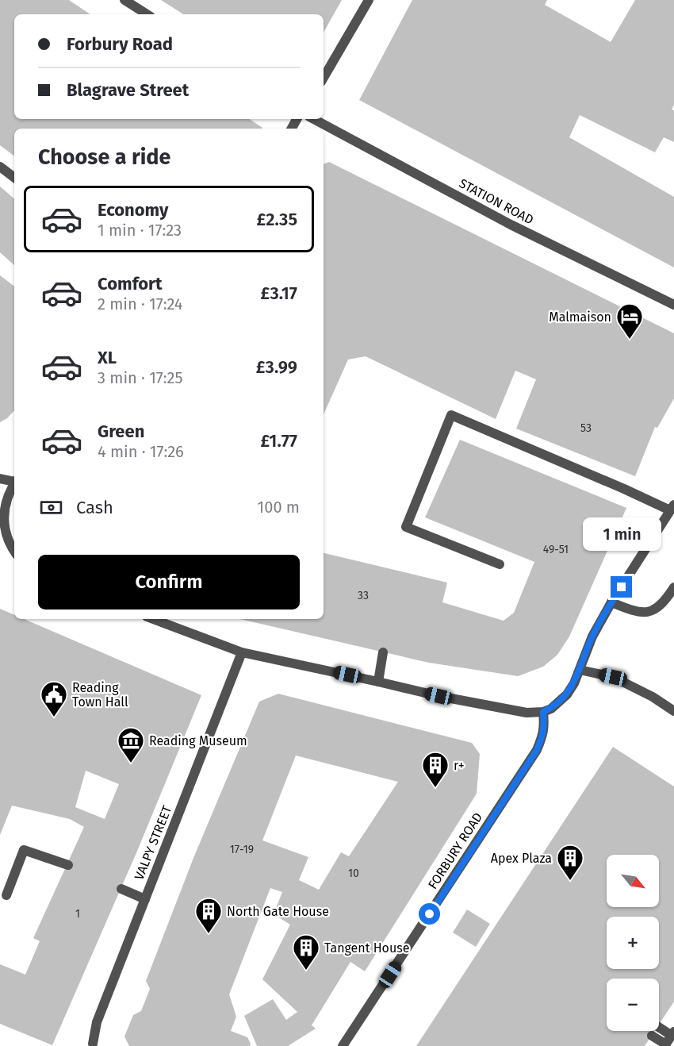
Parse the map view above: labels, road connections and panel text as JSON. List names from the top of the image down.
{
  "streets": {
    "street": ["STATION ROAD", "VALPY STREET", "FORBURY ROAD"]
  },
  "places": {
    "hotel": ["Malmaison"],
    "public building": ["Reading Town Hall"],
    "museum": ["Reading Museum"],
    "building": [
      "r+",
      "Apex Plaza",
      "North Gate House",
      "Tangent House"
    ]
  },
  "house_numbers": [
    "53",
    "49-51",
    "33",
    "17-19",
    "10",
    "1"
  ],
  "north": "bottom right",
  "page": {
    "banner": ["Forbury Road", "Blagrave Street"],
    "heading": "Choose a ride",
    "list": [
      {
        "name": "Economy",
        "note": "1 min · 17:23",
        "value": "£2.35"
      },
      {
        "name": "Comfort",
        "note": "2 min · 17:24",
        "value": "£3.17"
      },
      {
        "name": "XL",
        "note": "3 min · 17:25",
        "value": "£3.99"
      },
      {
        "name": "Green",
        "note": "4 min · 17:26",
        "value": "£1.77"
      }
    ],
    "pay": ["Cash", "100 m"],
    "bubble": "1 min",
    "buttons": "Confirm",
    "map_buttons": ["+", "−"]
  }
}
